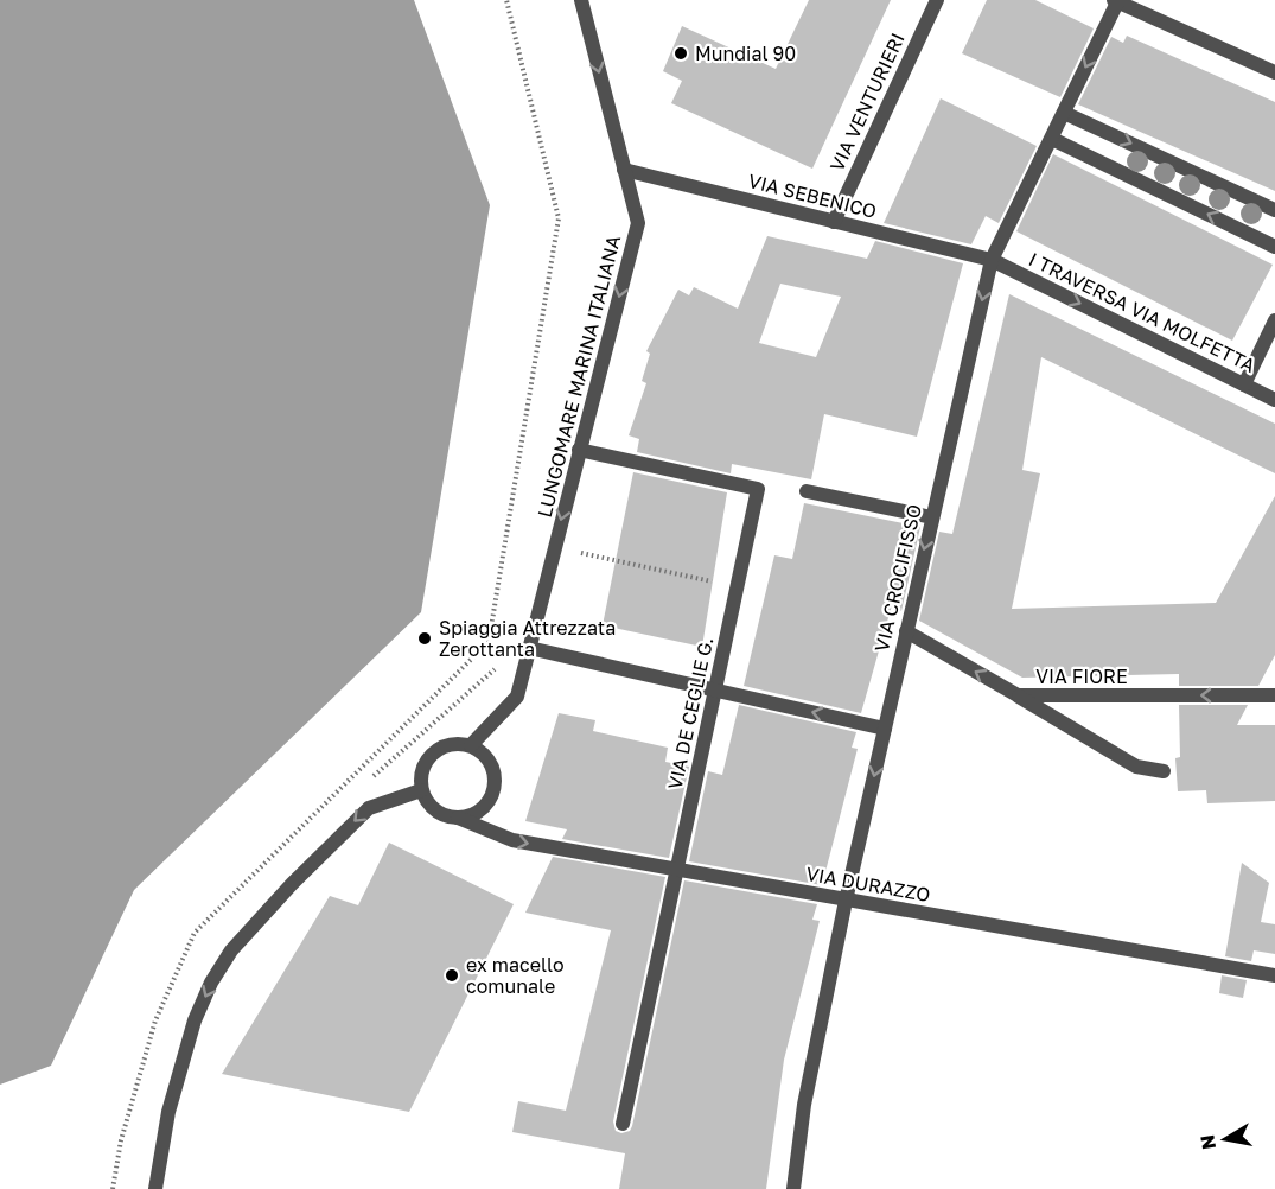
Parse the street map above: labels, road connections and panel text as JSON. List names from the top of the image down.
{
  "streets": {
    "street": [
      "VIA VENTURIERI",
      "VIA SEBENICO",
      "I TRAVERSA VIA MOLFETTA",
      "LUNGOMARE MARINA ITALIANA",
      "VIA CROCIFISSO",
      "VIA FIORE",
      "VIA DE CEGLIE G.",
      "VIA DURAZZO"
    ]
  },
  "crossings": [
    ["VIA VENTURIERI", "VIA SEBENICO"],
    ["VIA SEBENICO", "I TRAVERSA VIA MOLFETTA"],
    ["VIA SEBENICO", "LUNGOMARE MARINA ITALIANA"],
    ["VIA SEBENICO", "VIA CROCIFISSO"],
    ["I TRAVERSA VIA MOLFETTA", "VIA CROCIFISSO"],
    ["LUNGOMARE MARINA ITALIANA", "VIA DE CEGLIE G."],
    ["LUNGOMARE MARINA ITALIANA", "VIA DURAZZO"],
    ["VIA CROCIFISSO", "VIA FIORE"],
    ["VIA CROCIFISSO", "VIA DURAZZO"],
    ["VIA DE CEGLIE G.", "VIA DURAZZO"]
  ],
  "one_way": ["I TRAVERSA VIA MOLFETTA", "LUNGOMARE MARINA ITALIANA", "VIA CROCIFISSO"],
  "places": ["Mundial 90", "Spiaggia Attrezzata Zerottanta", "ex macello comunale"],
  "north": "left"
}
